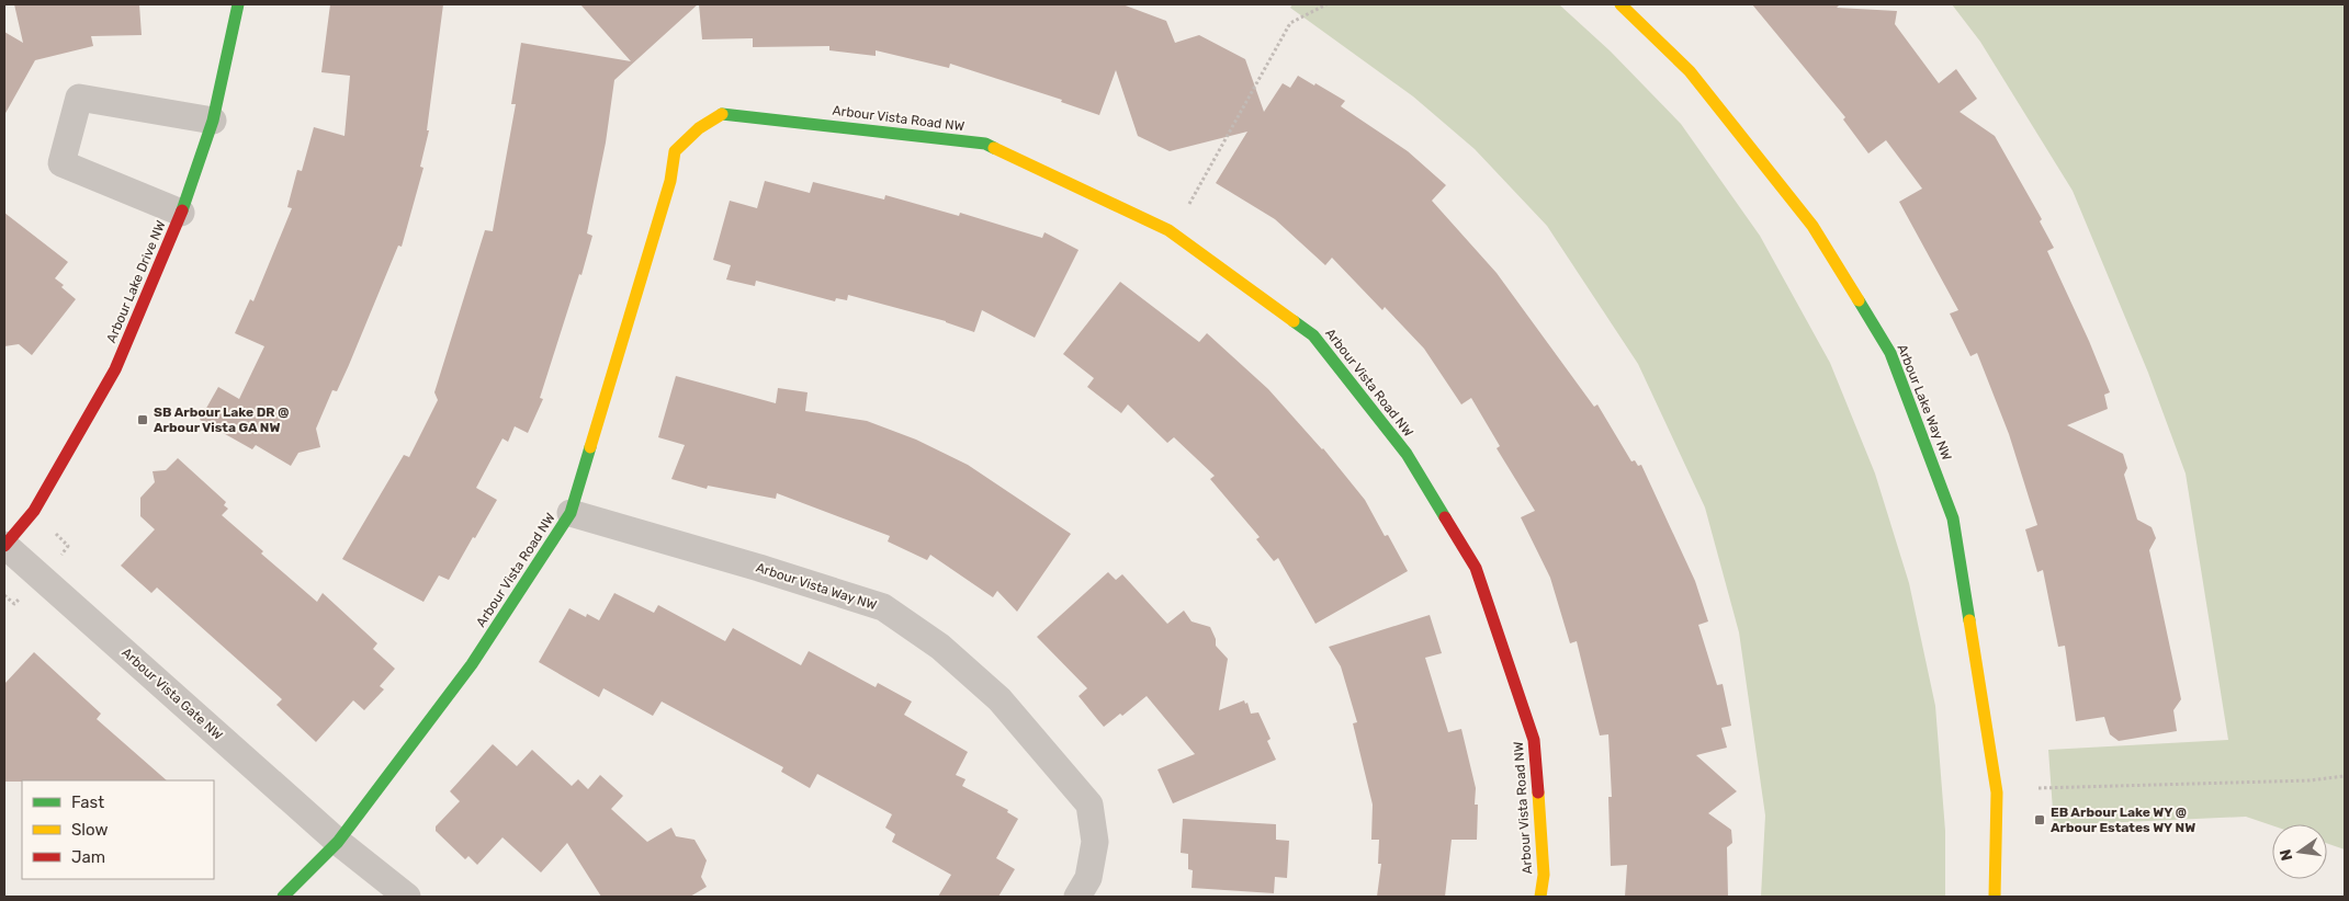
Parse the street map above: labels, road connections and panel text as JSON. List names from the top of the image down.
{
  "streets": {
    "street": [
      "Arbour Vista Road NW",
      "Arbour Lake Drive NW",
      "Arbour Lake Way NW",
      "Arbour Vista Way NW",
      "Arbour Vista Gate NW"
    ]
  },
  "crossings": [
    ["Arbour Vista Road NW", "Arbour Vista Way NW"],
    ["Arbour Vista Road NW", "Arbour Vista Gate NW"],
    ["Arbour Lake Drive NW", "Arbour Vista Gate NW"]
  ],
  "places": {
    "transit": ["SB Arbour Lake DR @ Arbour Vista GA NW", "EB Arbour Lake WY @ Arbour Estates WY NW"]
  },
  "legend": ["Fast", "Slow", "Jam"],
  "north": "left"
}
